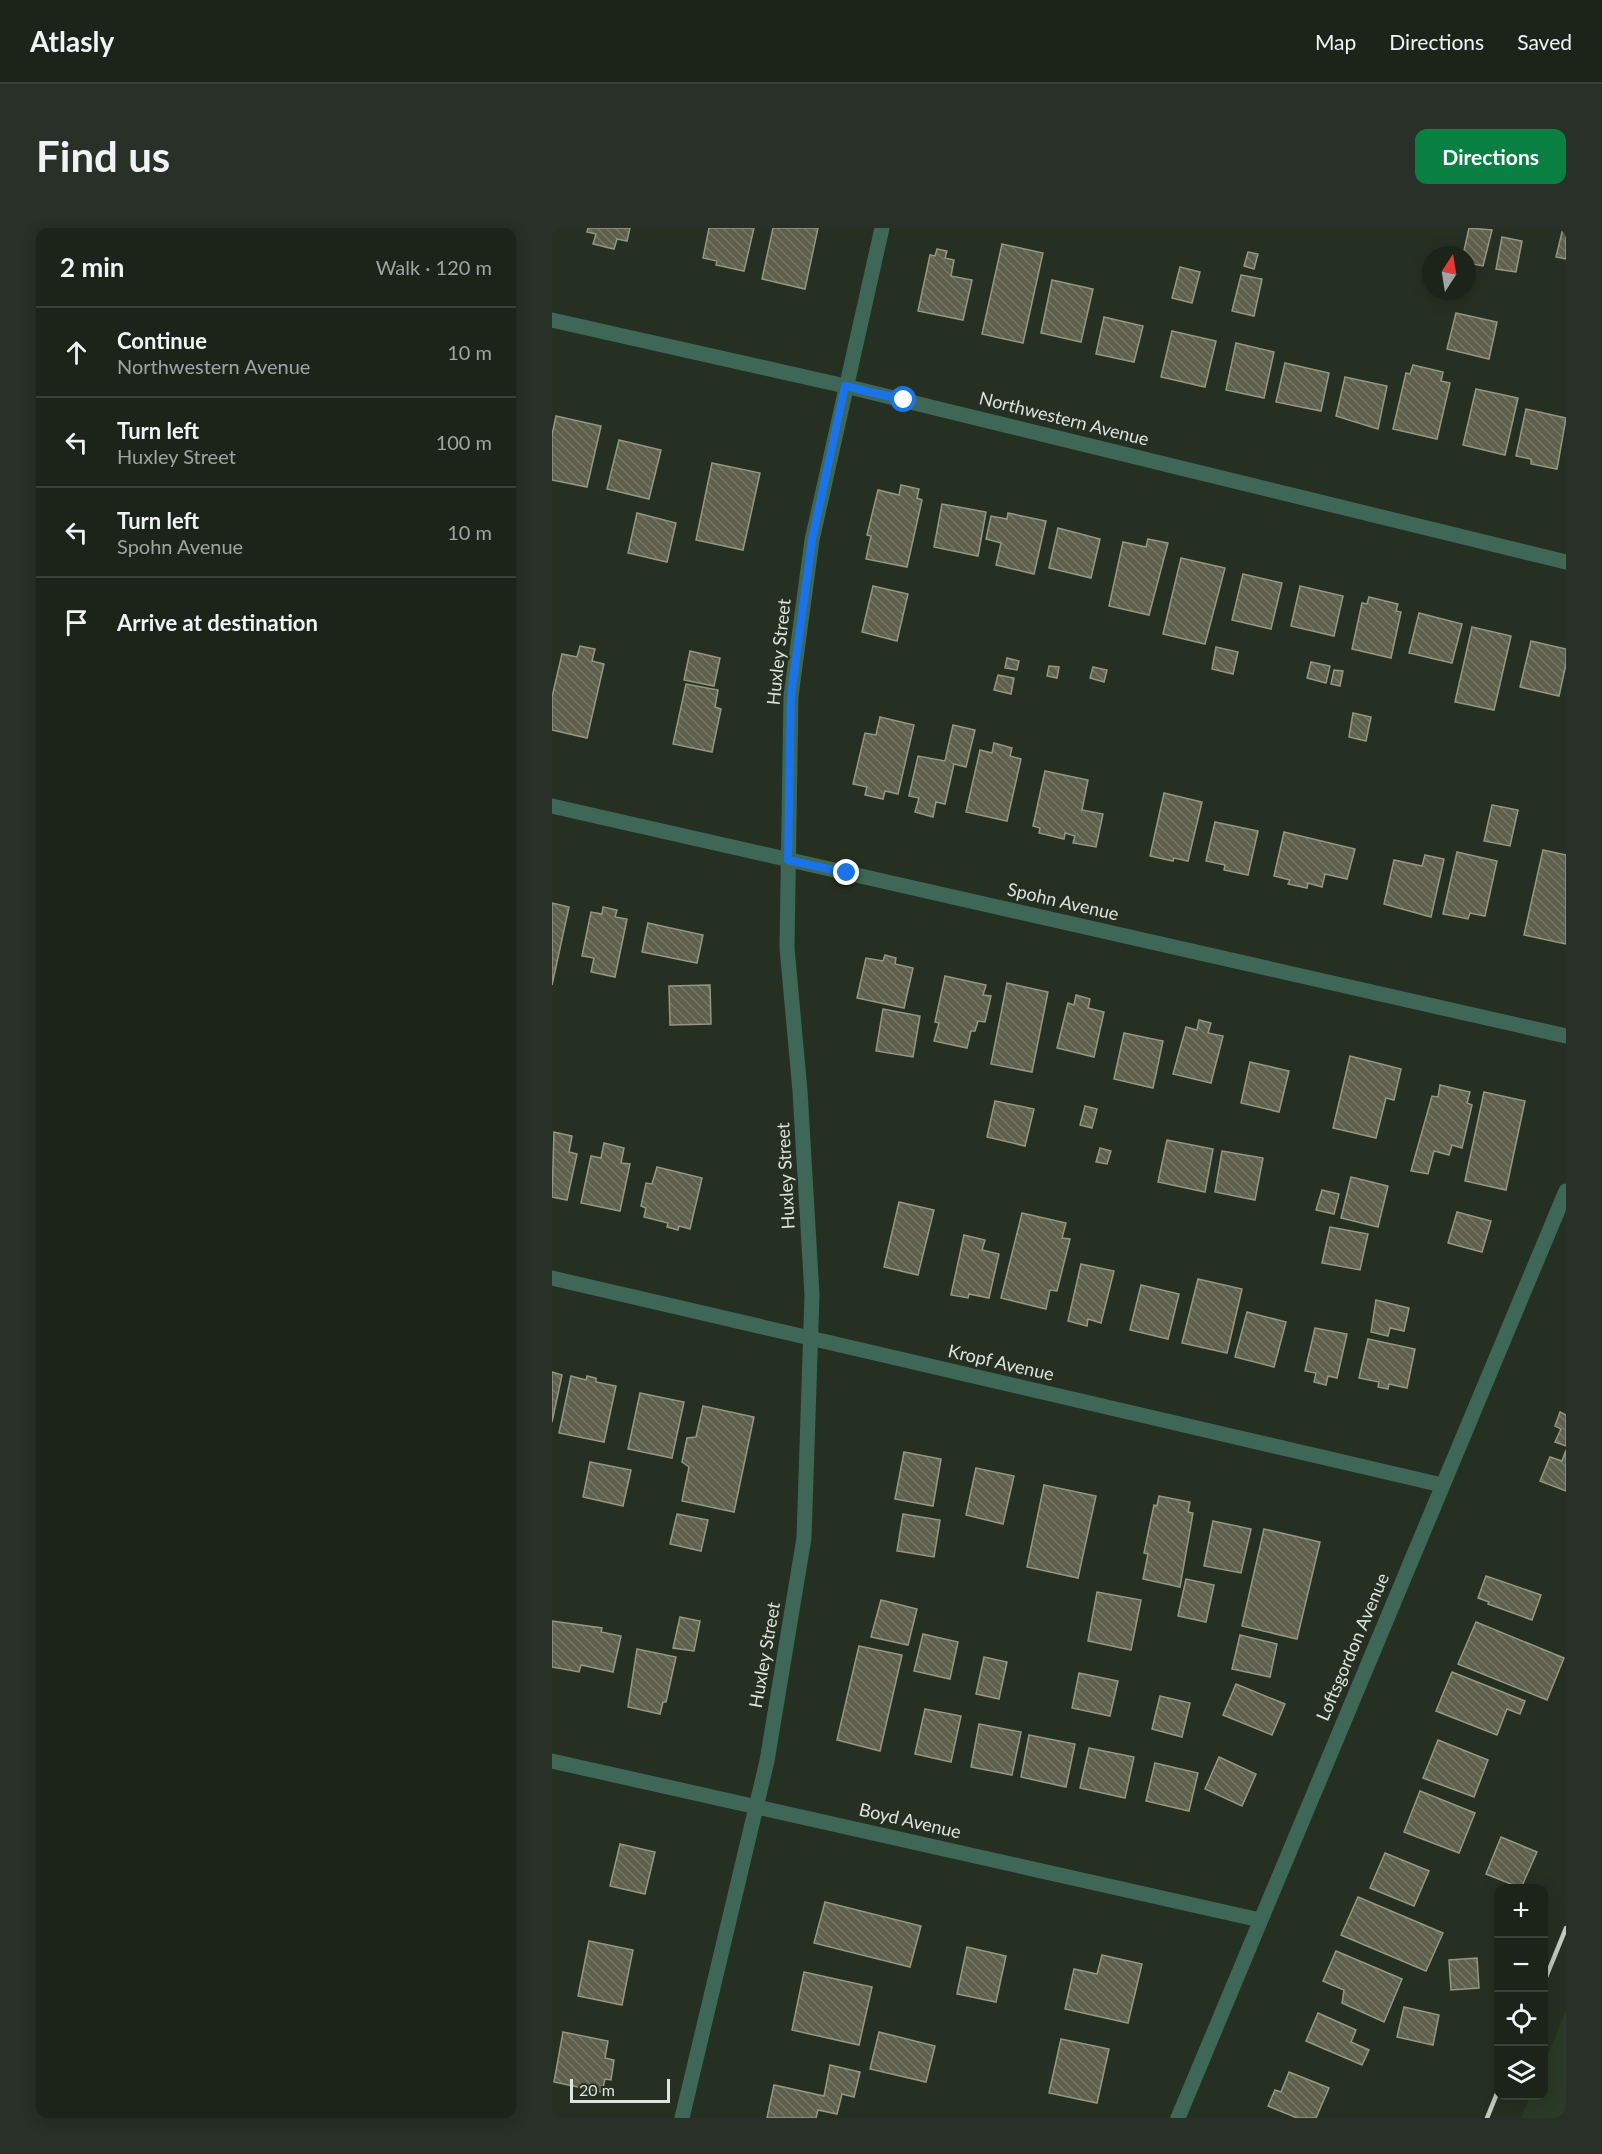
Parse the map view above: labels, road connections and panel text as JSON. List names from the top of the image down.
{
  "streets": {
    "street": [
      "Northwestern Avenue",
      "Huxley Street",
      "Spohn Avenue",
      "Kropf Avenue",
      "Loftsgordon Avenue",
      "Boyd Avenue"
    ]
  },
  "crossings": [
    ["Northwestern Avenue", "Huxley Street"],
    ["Huxley Street", "Spohn Avenue"],
    ["Huxley Street", "Kropf Avenue"],
    ["Huxley Street", "Boyd Avenue"],
    ["Kropf Avenue", "Loftsgordon Avenue"],
    ["Loftsgordon Avenue", "Boyd Avenue"]
  ],
  "scale_bar": "20 m",
  "north": "top",
  "page": {
    "header": "Atlasly",
    "nav": ["Map", "Directions", "Saved"],
    "buttons": "Directions",
    "title": "Find us",
    "heading": ["2 min", "Walk · 120 m"],
    "list": [
      ["Continue", "Northwestern Avenue", "10 m"],
      ["Turn left", "Huxley Street", "100 m"],
      ["Turn left", "Spohn Avenue", "10 m"],
      "Arrive at destination"
    ],
    "map_buttons": ["+", "−"],
    "scale": "20 m"
  }
}
